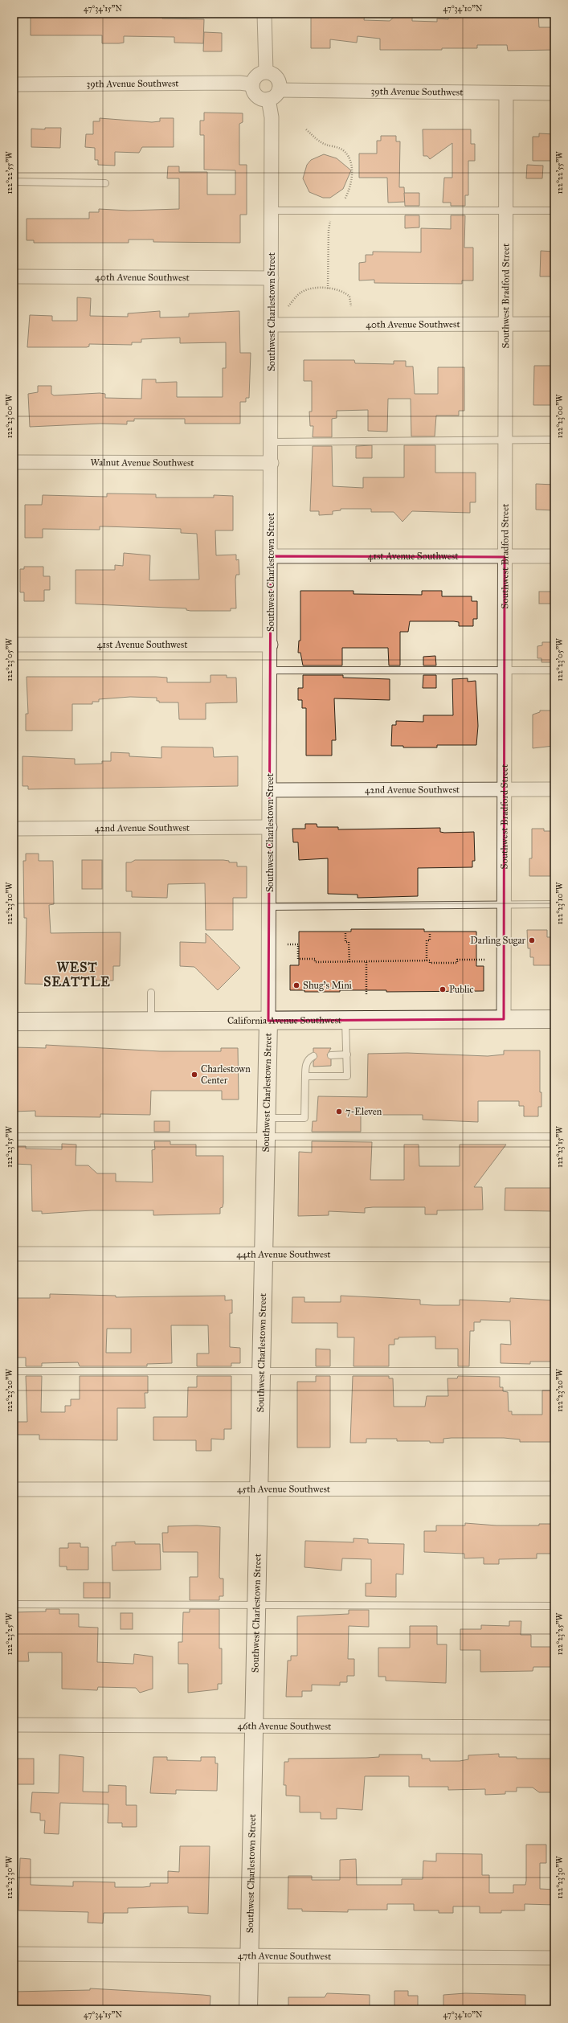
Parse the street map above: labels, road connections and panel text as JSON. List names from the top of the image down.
{
  "streets": {
    "street": [
      "39th Avenue Southwest",
      "40th Avenue Southwest",
      "Southwest Bradford Street",
      "Southwest Charlestown Street",
      "Walnut Avenue Southwest",
      "41st Avenue Southwest",
      "42nd Avenue Southwest",
      "California Avenue Southwest",
      "44th Avenue Southwest",
      "45th Avenue Southwest",
      "46th Avenue Southwest",
      "47th Avenue Southwest"
    ]
  },
  "crossings": [
    ["39th Avenue Southwest", "Southwest Bradford Street"],
    ["39th Avenue Southwest", "Southwest Charlestown Street"],
    ["40th Avenue Southwest", "Southwest Bradford Street"],
    ["40th Avenue Southwest", "Southwest Charlestown Street"],
    ["Southwest Bradford Street", "41st Avenue Southwest"],
    ["Southwest Bradford Street", "42nd Avenue Southwest"],
    ["Southwest Bradford Street", "California Avenue Southwest"],
    ["Southwest Charlestown Street", "Walnut Avenue Southwest"],
    ["Southwest Charlestown Street", "41st Avenue Southwest"],
    ["Southwest Charlestown Street", "42nd Avenue Southwest"],
    ["Southwest Charlestown Street", "California Avenue Southwest"],
    ["Southwest Charlestown Street", "44th Avenue Southwest"],
    ["Southwest Charlestown Street", "45th Avenue Southwest"],
    ["Southwest Charlestown Street", "46th Avenue Southwest"],
    ["Southwest Charlestown Street", "47th Avenue Southwest"]
  ],
  "districts": ["WEST SEATTLE"],
  "places": [
    "Darling Sugar",
    "Shug’s Mini",
    "Public",
    "Charlestown Center",
    "7-Eleven"
  ],
  "coordinates": [
    "47°34'15\"N",
    "47°34'10\"N",
    "122°22'55\"W",
    "122°23'00\"W",
    "122°23'05\"W",
    "122°23'10\"W",
    "122°23'15\"W",
    "122°23'20\"W",
    "122°23'25\"W",
    "122°23'30\"W"
  ]
}
